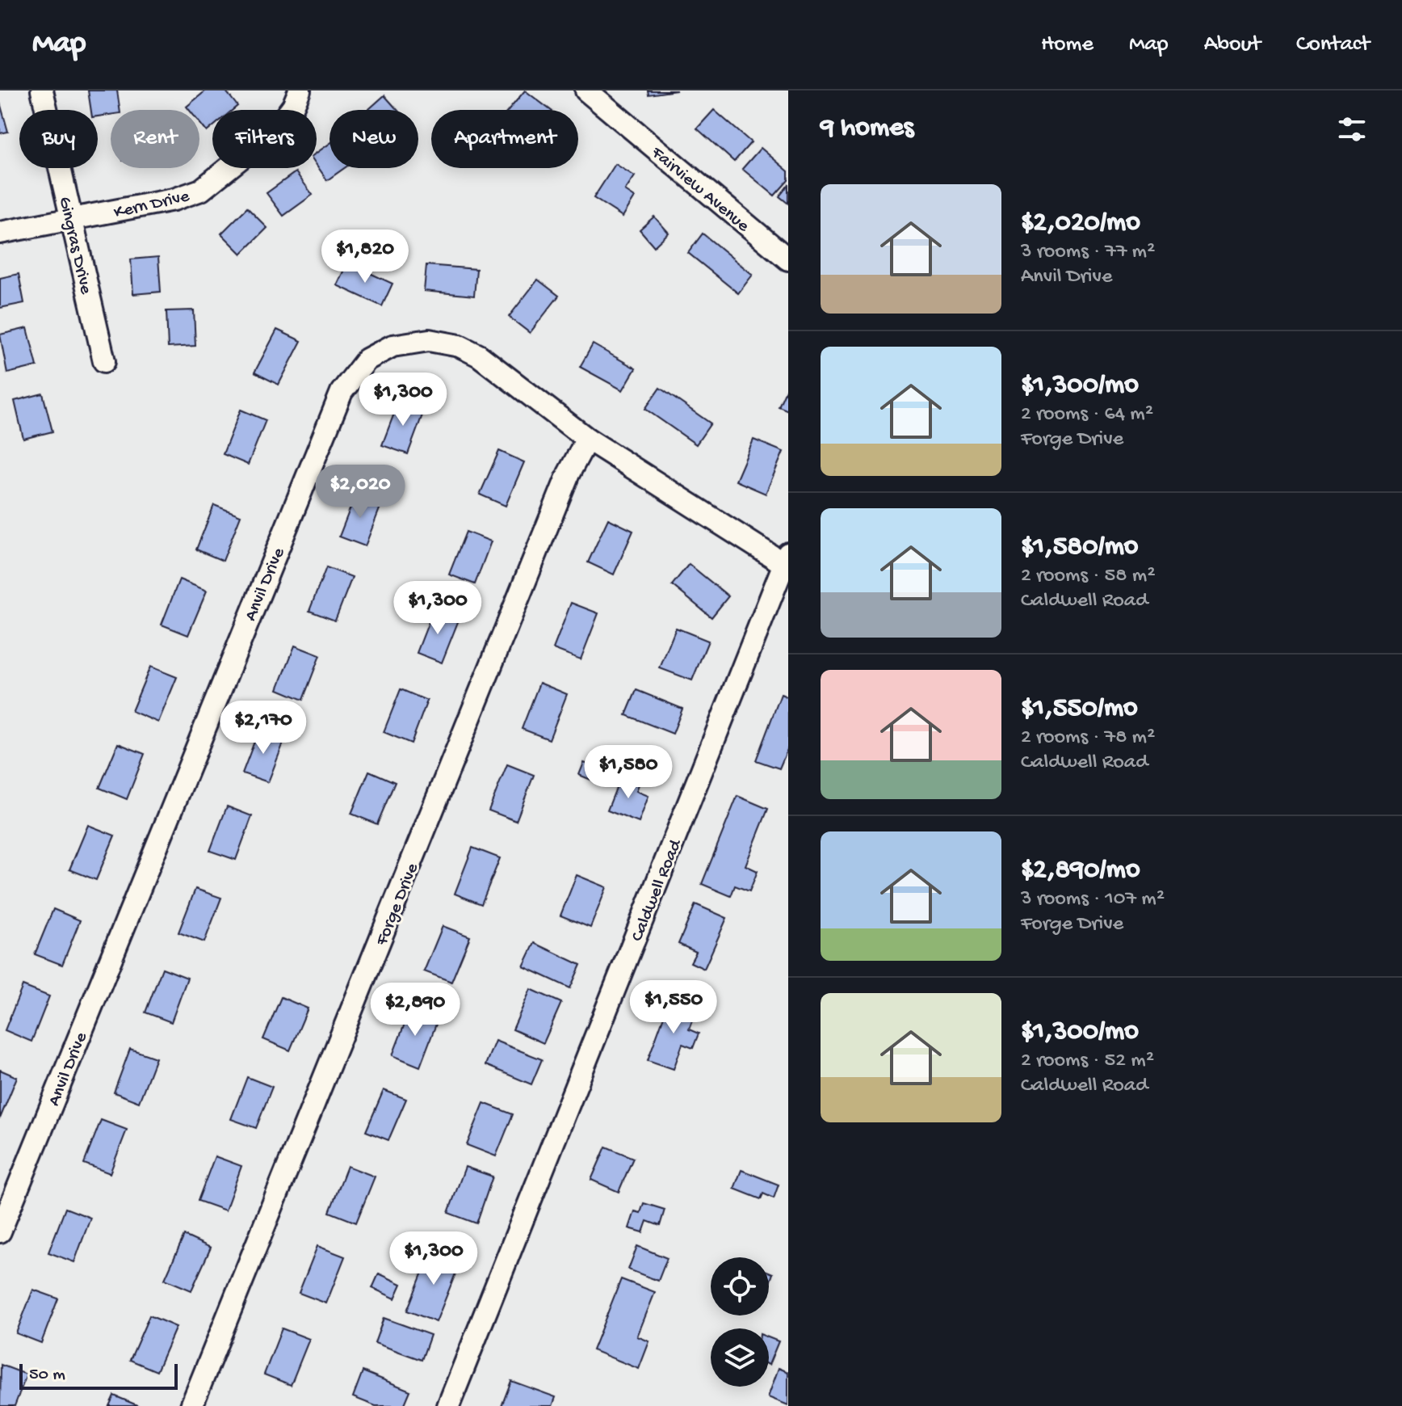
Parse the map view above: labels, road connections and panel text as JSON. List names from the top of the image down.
{
  "streets": {
    "street": [
      "Fairview Avenue",
      "Kern Drive",
      "Gingras Drive",
      "Anvil Drive",
      "Caldwell Road",
      "Forge Drive"
    ]
  },
  "crossings": [
    ["Kern Drive", "Gingras Drive"],
    ["Anvil Drive", "Caldwell Road"],
    ["Anvil Drive", "Forge Drive"]
  ],
  "scale_bar": "50 m",
  "page": {
    "header": "Map",
    "nav": [
      "Home",
      "Map",
      "About",
      "Contact"
    ],
    "heading": "9 homes",
    "chip": [
      "Buy",
      "Rent",
      "Filters",
      "New",
      "Apartment"
    ],
    "list": [
      {
        "name": "$2,020/mo",
        "note": "3 rooms · 77 m² · Anvil Drive"
      },
      {
        "name": "$1,300/mo",
        "note": "2 rooms · 64 m² · Forge Drive"
      },
      {
        "name": "$1,580/mo",
        "note": "2 rooms · 58 m² · Caldwell Road"
      },
      {
        "name": "$1,550/mo",
        "note": "2 rooms · 78 m² · Caldwell Road"
      },
      {
        "name": "$2,890/mo",
        "note": "3 rooms · 107 m² · Forge Drive"
      },
      {
        "name": "$1,300/mo",
        "note": "2 rooms · 52 m² · Caldwell Road"
      }
    ],
    "price": [
      "$1,820",
      "$1,300",
      "$2,020",
      "$1,300",
      "$2,170",
      "$1,580",
      "$1,550",
      "$2,890",
      "$1,300"
    ],
    "scale": "50 m"
  }
}
